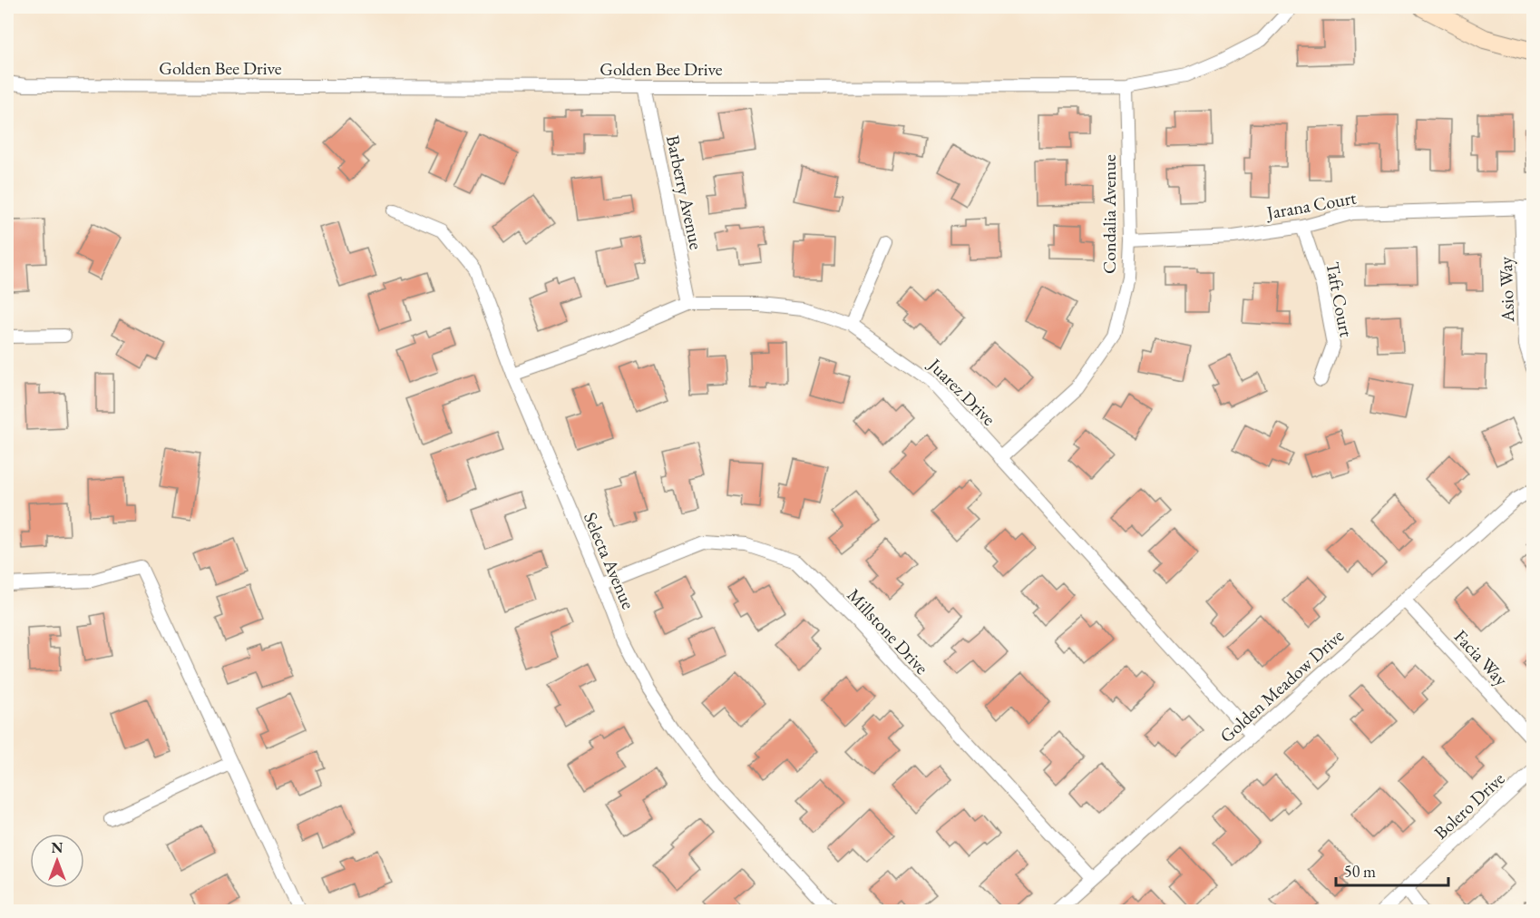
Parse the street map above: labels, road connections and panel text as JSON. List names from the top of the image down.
{
  "streets": {
    "street": [
      "Golden Bee Drive",
      "Barberry Avenue",
      "Jarana Court",
      "Condalia Avenue",
      "Asio Way",
      "Taft Court",
      "Juarez Drive",
      "Selecta Avenue",
      "Millstone Drive",
      "Facia Way",
      "Golden Meadow Drive",
      "Bolero Drive"
    ]
  },
  "crossings": [
    ["Golden Bee Drive", "Barberry Avenue"],
    ["Golden Bee Drive", "Condalia Avenue"],
    ["Barberry Avenue", "Juarez Drive"],
    ["Jarana Court", "Condalia Avenue"],
    ["Jarana Court", "Asio Way"],
    ["Jarana Court", "Taft Court"],
    ["Condalia Avenue", "Juarez Drive"],
    ["Juarez Drive", "Selecta Avenue"],
    ["Juarez Drive", "Golden Meadow Drive"],
    ["Selecta Avenue", "Millstone Drive"],
    ["Millstone Drive", "Golden Meadow Drive"],
    ["Facia Way", "Golden Meadow Drive"]
  ],
  "scale_bar": "50 m",
  "north": "top"
}
